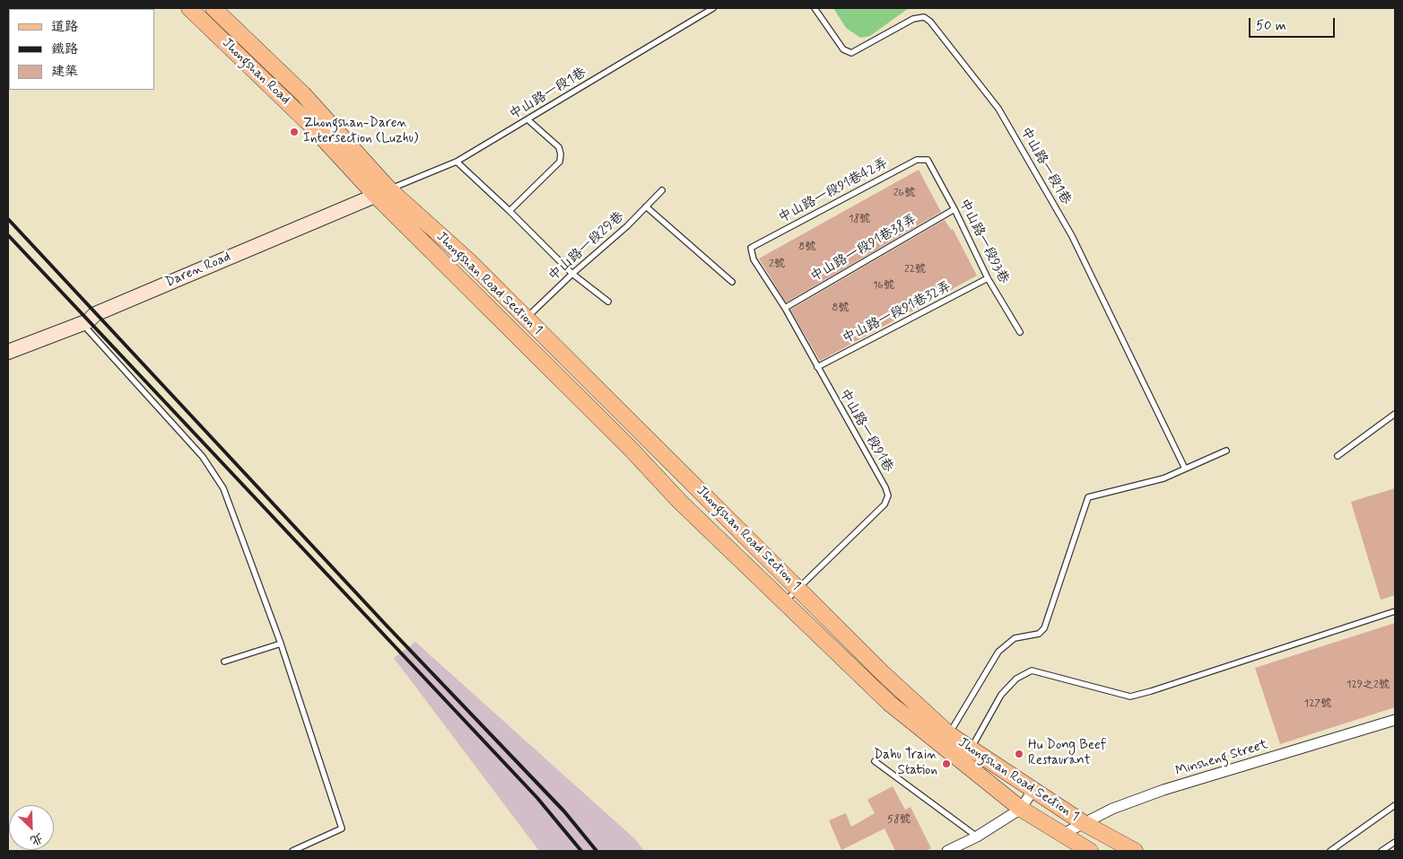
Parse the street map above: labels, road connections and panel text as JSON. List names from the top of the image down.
{
  "streets": {
    "main road": ["Jhongshan Road", "Jhongshan Road Section 1"],
    "street": ["Daren Road", "Minsheng Street"],
    "lane": [
      "中山路一段1巷",
      "中山路一段91巷42弄",
      "中山路一段93巷",
      "中山路一段29巷",
      "中山路一段91巷38弄",
      "中山路一段91巷32弄",
      "中山路一段91巷"
    ]
  },
  "crossings": [
    ["Jhongshan Road", "中山路一段1巷"],
    ["Jhongshan Road", "Daren Road"],
    ["Jhongshan Road", "Jhongshan Road Section 1"],
    ["中山路一段1巷", "Daren Road"],
    ["中山路一段1巷", "Jhongshan Road Section 1"],
    ["中山路一段91巷42弄", "中山路一段93巷"],
    ["中山路一段91巷42弄", "中山路一段91巷"],
    ["中山路一段93巷", "中山路一段91巷38弄"],
    ["中山路一段93巷", "中山路一段91巷32弄"],
    ["中山路一段29巷", "Jhongshan Road Section 1"],
    ["中山路一段91巷38弄", "中山路一段91巷"],
    ["Daren Road", "Jhongshan Road Section 1"],
    ["Jhongshan Road Section 1", "中山路一段91巷"],
    ["Jhongshan Road Section 1", "Minsheng Street"],
    ["中山路一段91巷32弄", "中山路一段91巷"]
  ],
  "places": ["Zhongshan-Daren Intersection (Luzhu)", "Hu Dong Beef Restaurant", "Dahu Train Station"],
  "house_numbers": [
    "26號",
    "18號",
    "8號",
    "2號",
    "22號",
    "16號",
    "8號",
    "129之2號",
    "127號",
    "58號"
  ],
  "legend": ["道路", "鐵路", "建築"],
  "scale_bar": "50 m",
  "north": "bottom right"
}
